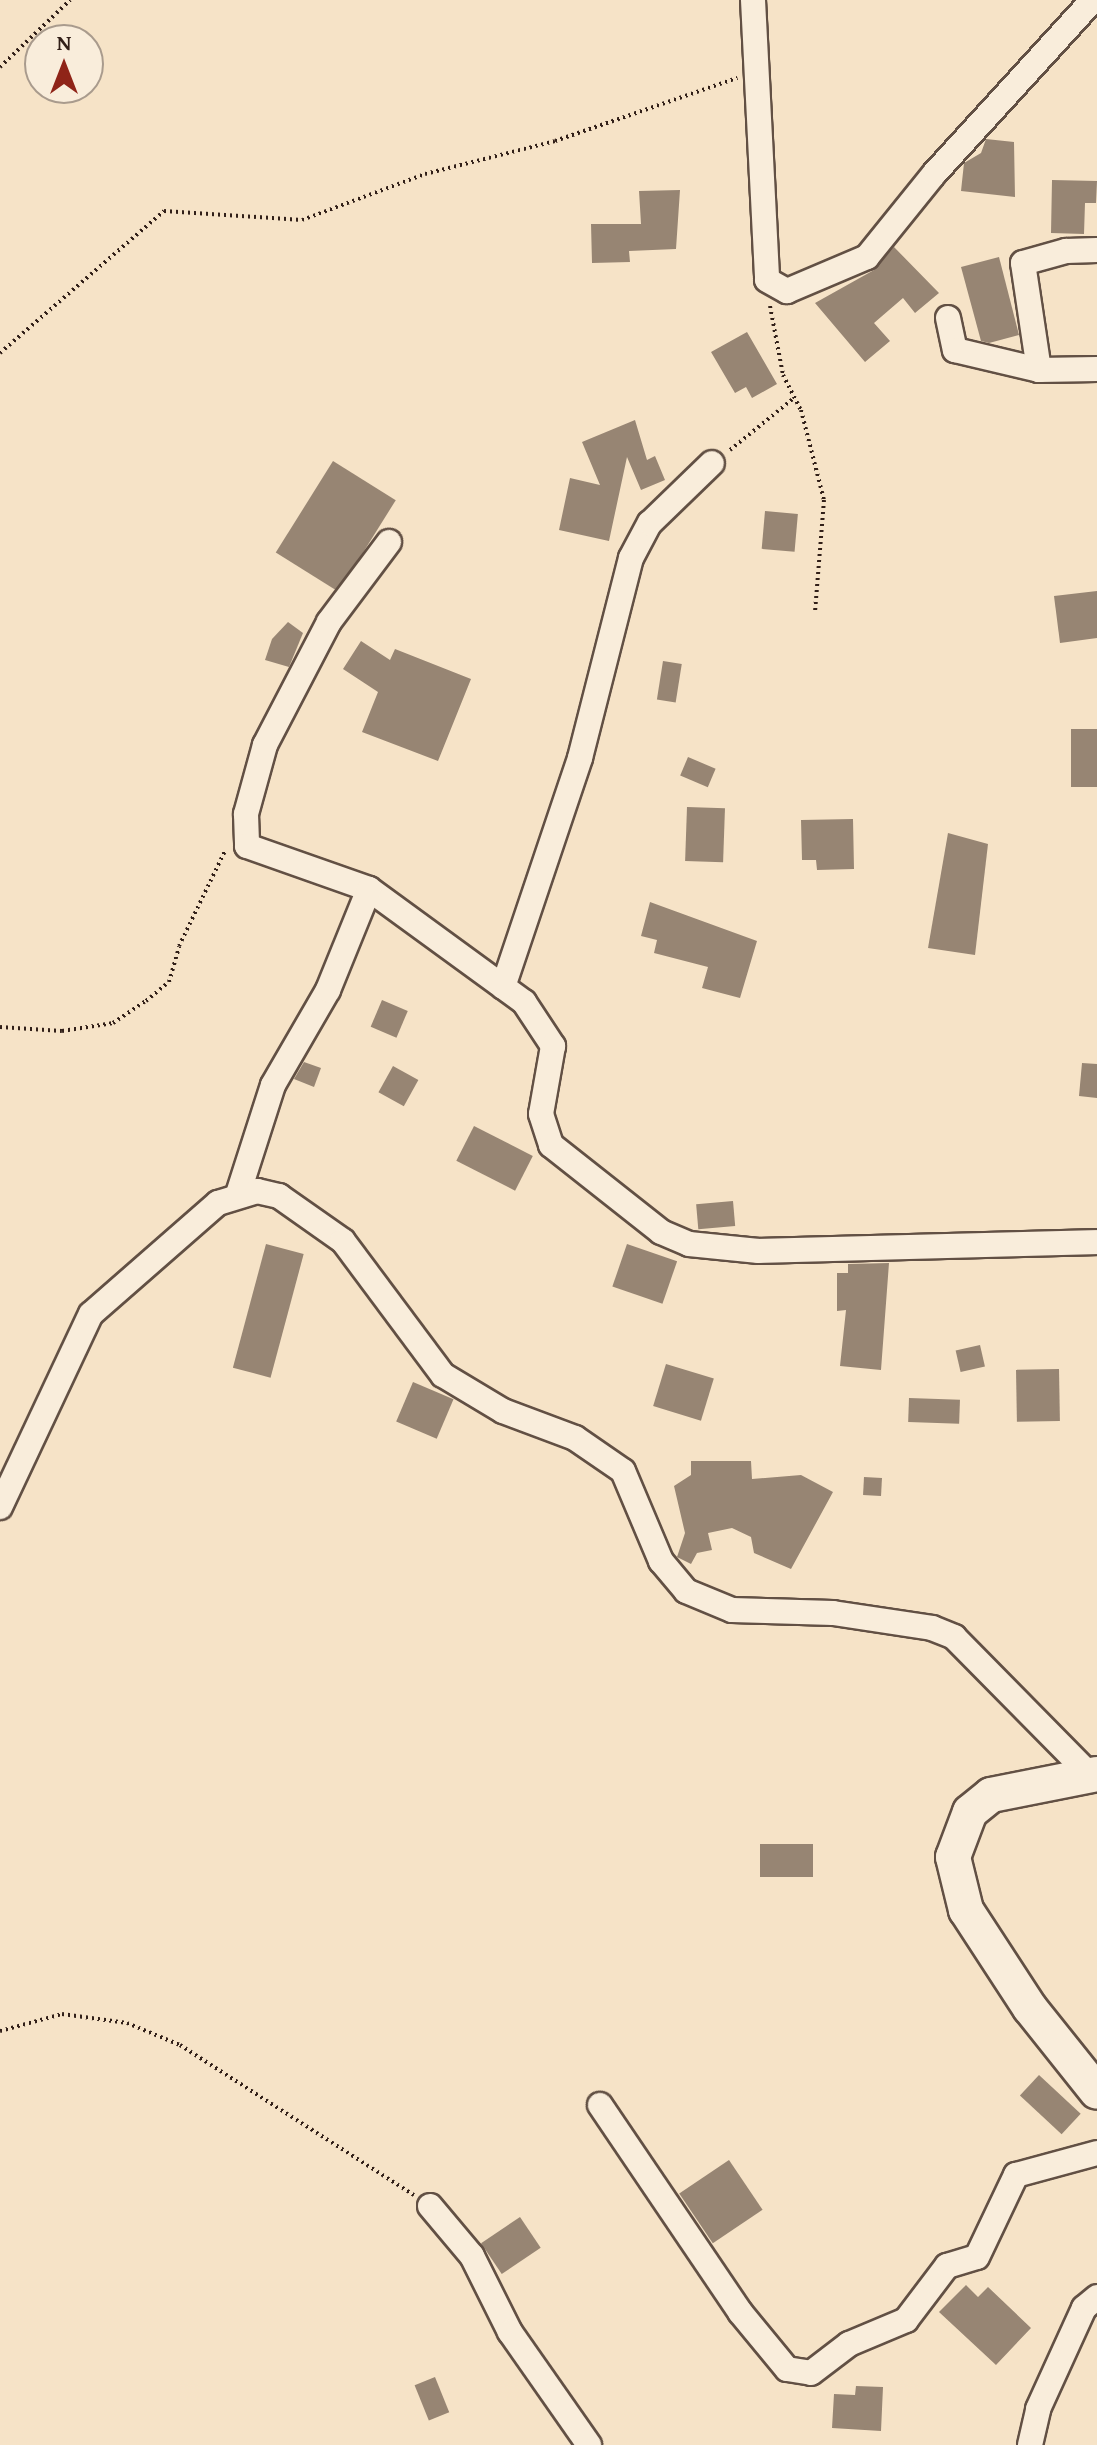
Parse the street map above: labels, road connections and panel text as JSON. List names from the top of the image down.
{
  "north": "top"
}
